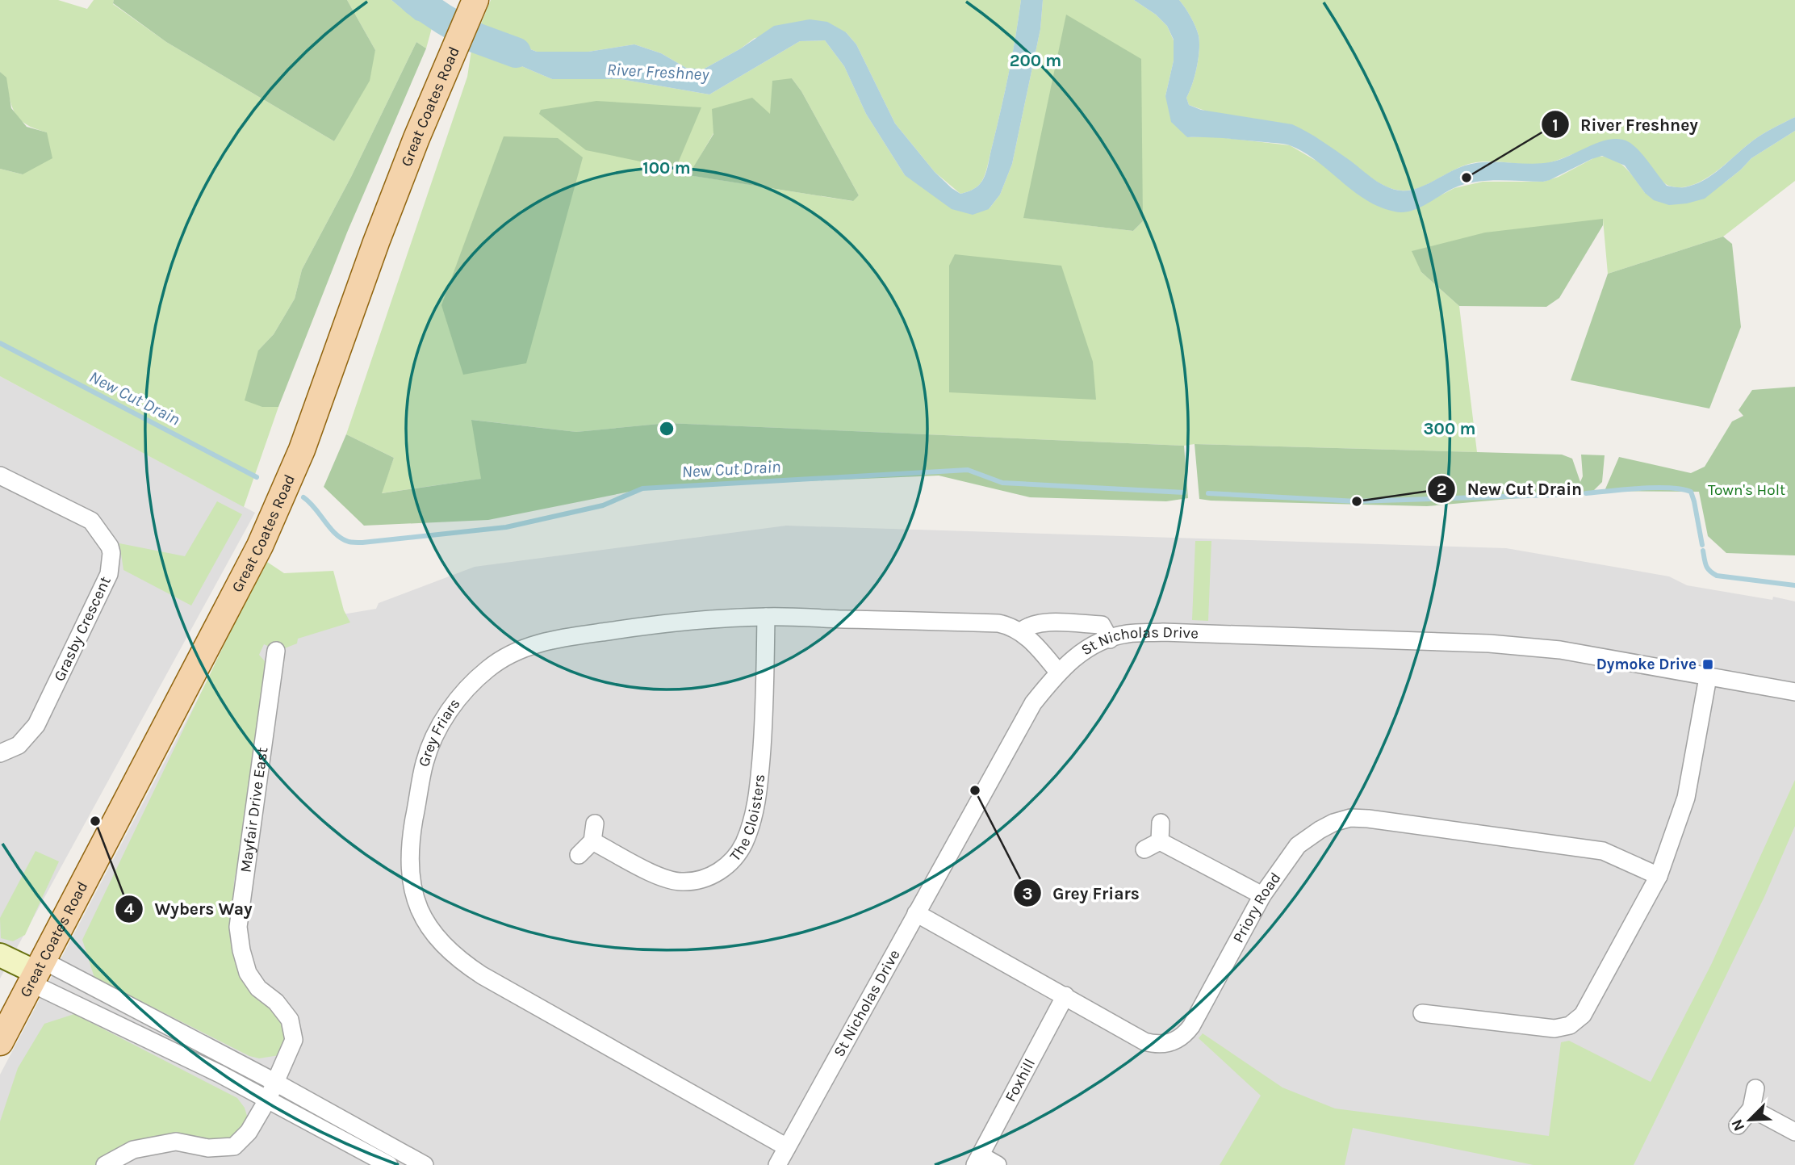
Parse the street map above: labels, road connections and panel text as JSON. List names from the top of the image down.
{
  "streets": {
    "main road": ["Great Coates Road"],
    "street": [
      "Grasby Crescent",
      "St Nicholas Drive",
      "Grey Friars",
      "Mayfair Drive East",
      "The Cloisters",
      "Priory Road",
      "Foxhill"
    ]
  },
  "crossings": [
    ["St Nicholas Drive", "Grey Friars"],
    ["St Nicholas Drive", "Priory Road"],
    ["Grey Friars", "The Cloisters"],
    ["Priory Road", "Foxhill"]
  ],
  "water": ["River Freshney", "New Cut Drain"],
  "parks": ["Town's Holt"],
  "places": {
    "other": [
      "River Freshney",
      "New Cut Drain",
      "Grey Friars",
      "Wybers Way"
    ],
    "transit": ["Dymoke Drive"]
  },
  "north": "bottom left",
  "rings": ["200 m", "100 m", "300 m"]
}
